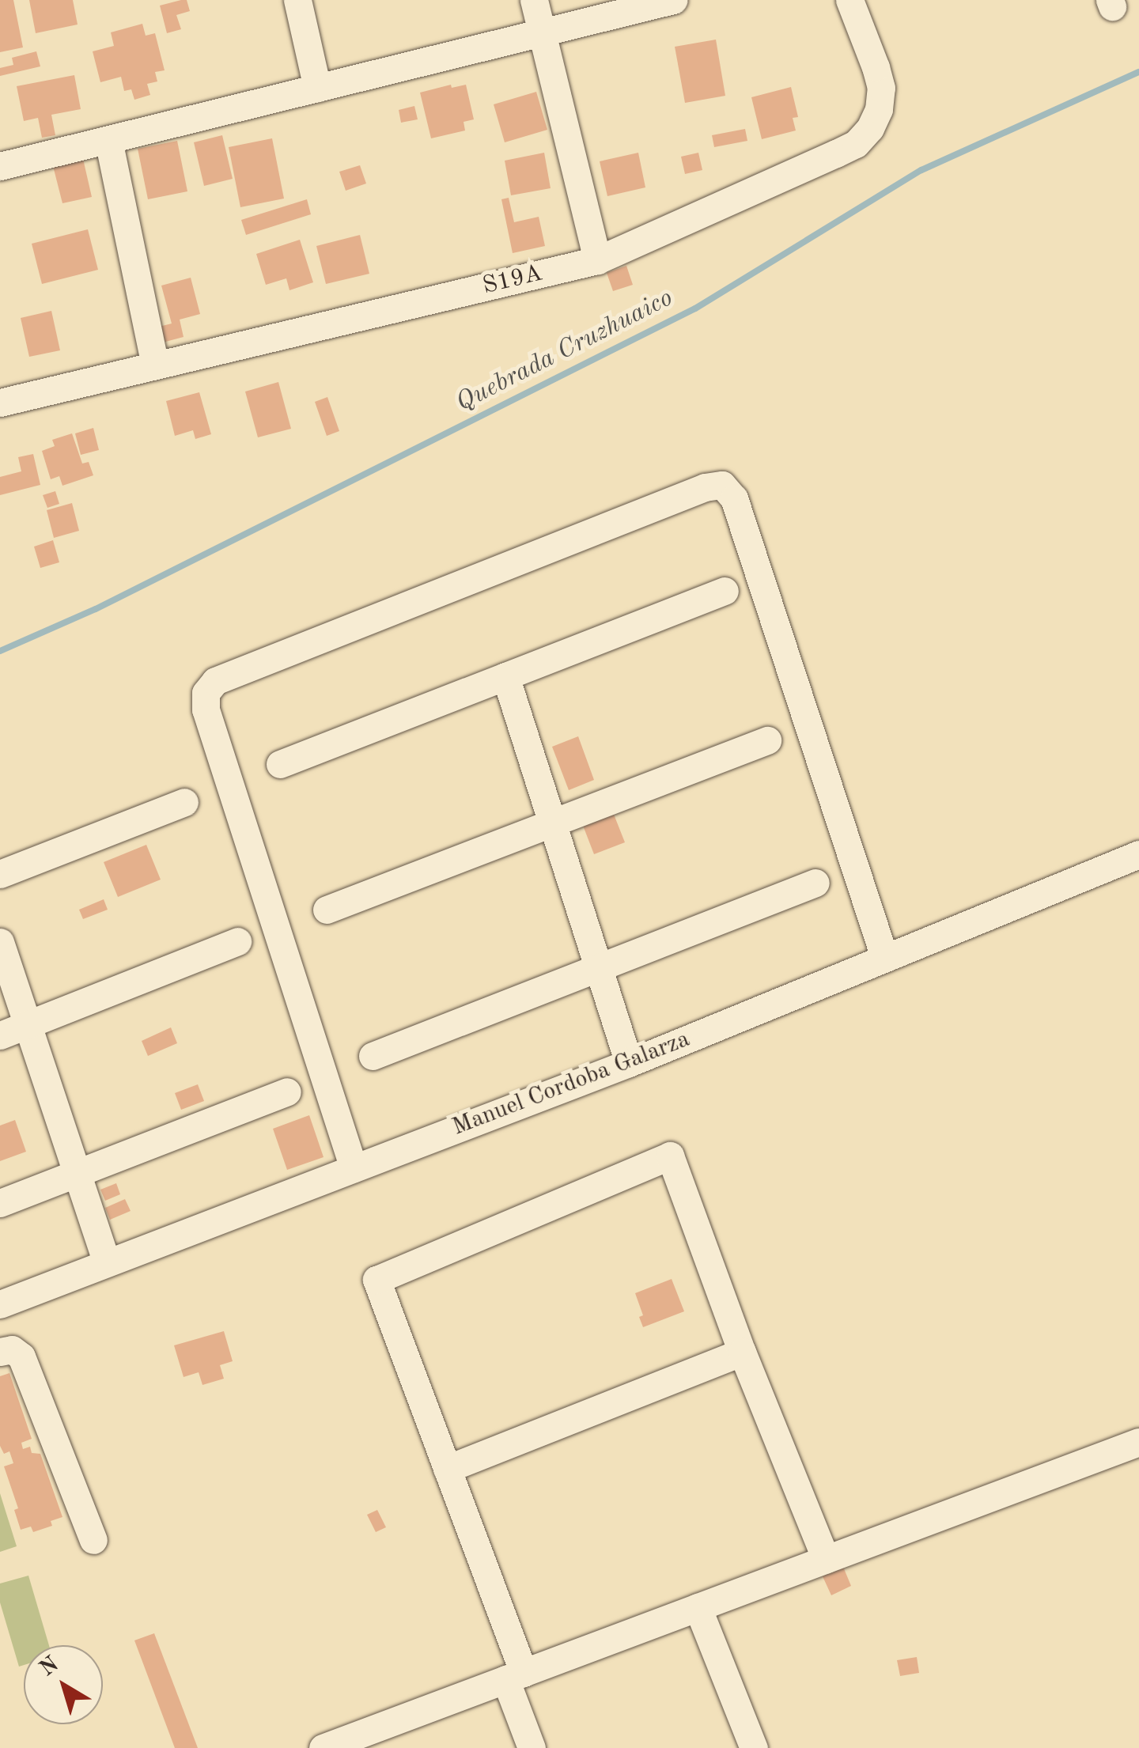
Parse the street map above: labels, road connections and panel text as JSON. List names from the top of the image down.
{
  "streets": {
    "street": ["S19A", "Manuel Cordoba Galarza"]
  },
  "water": ["Quebrada Cruzhuaico"],
  "north": "top left"
}
